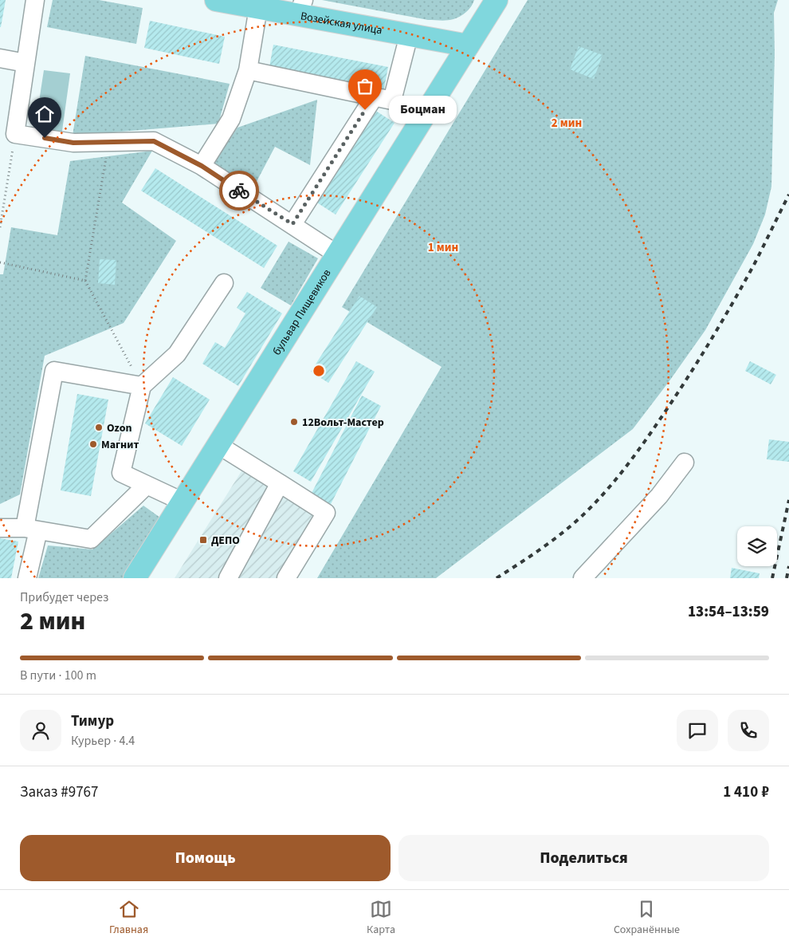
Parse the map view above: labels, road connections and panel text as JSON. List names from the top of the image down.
{
  "streets": {
    "main road": ["Возейская улица", "бульвар Пищевиков"]
  },
  "crossings": [
    ["Возейская улица", "бульвар Пищевиков"]
  ],
  "places": {
    "other": [
      "Боцман",
      "12Вольт-Мастер",
      "Ozon",
      "Магнит"
    ],
    "transit": ["ДЕПО"]
  },
  "page": {
    "bubble": "Боцман",
    "heading": ["2 мин", "Прибудет через", "13:54–13:59"],
    "panel": [
      "Тимур",
      "Курьер · 4.4",
      "Заказ #9767",
      "1 410 ₽"
    ],
    "bar": "В пути · 100 m",
    "buttons": ["Помощь", "Поделиться"],
    "tabs": ["Главная", "Карта", "Сохранённые"]
  },
  "rings": ["2 мин", "1 мин"]
}
